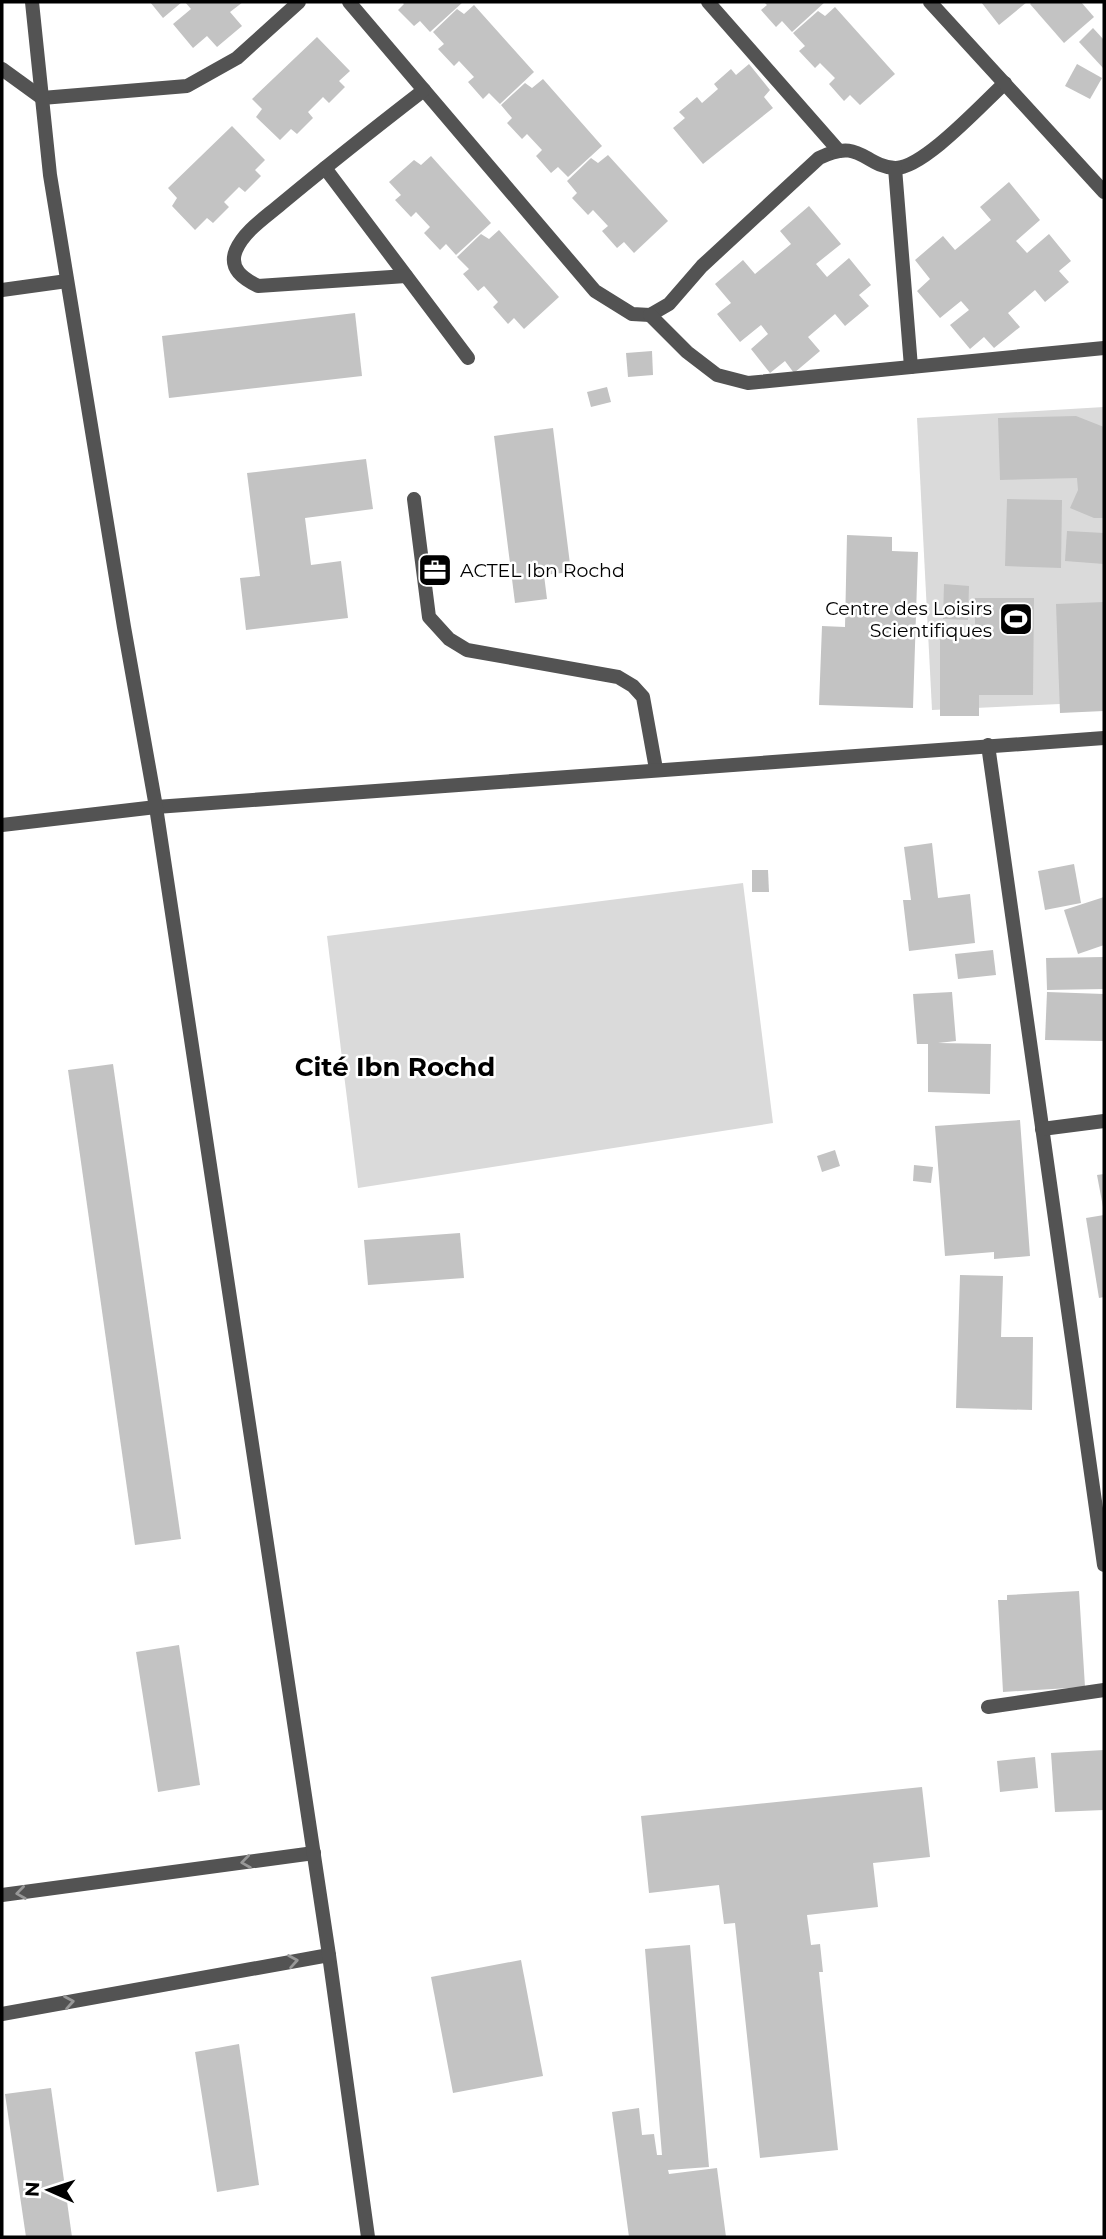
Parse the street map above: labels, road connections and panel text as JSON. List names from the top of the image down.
{
  "districts": ["Cité Ibn Rochd"],
  "places": {
    "office": ["ACTEL Ibn Rochd"],
    "sports": ["Centre des Loisirs Scientifiques"]
  },
  "north": "left"
}
